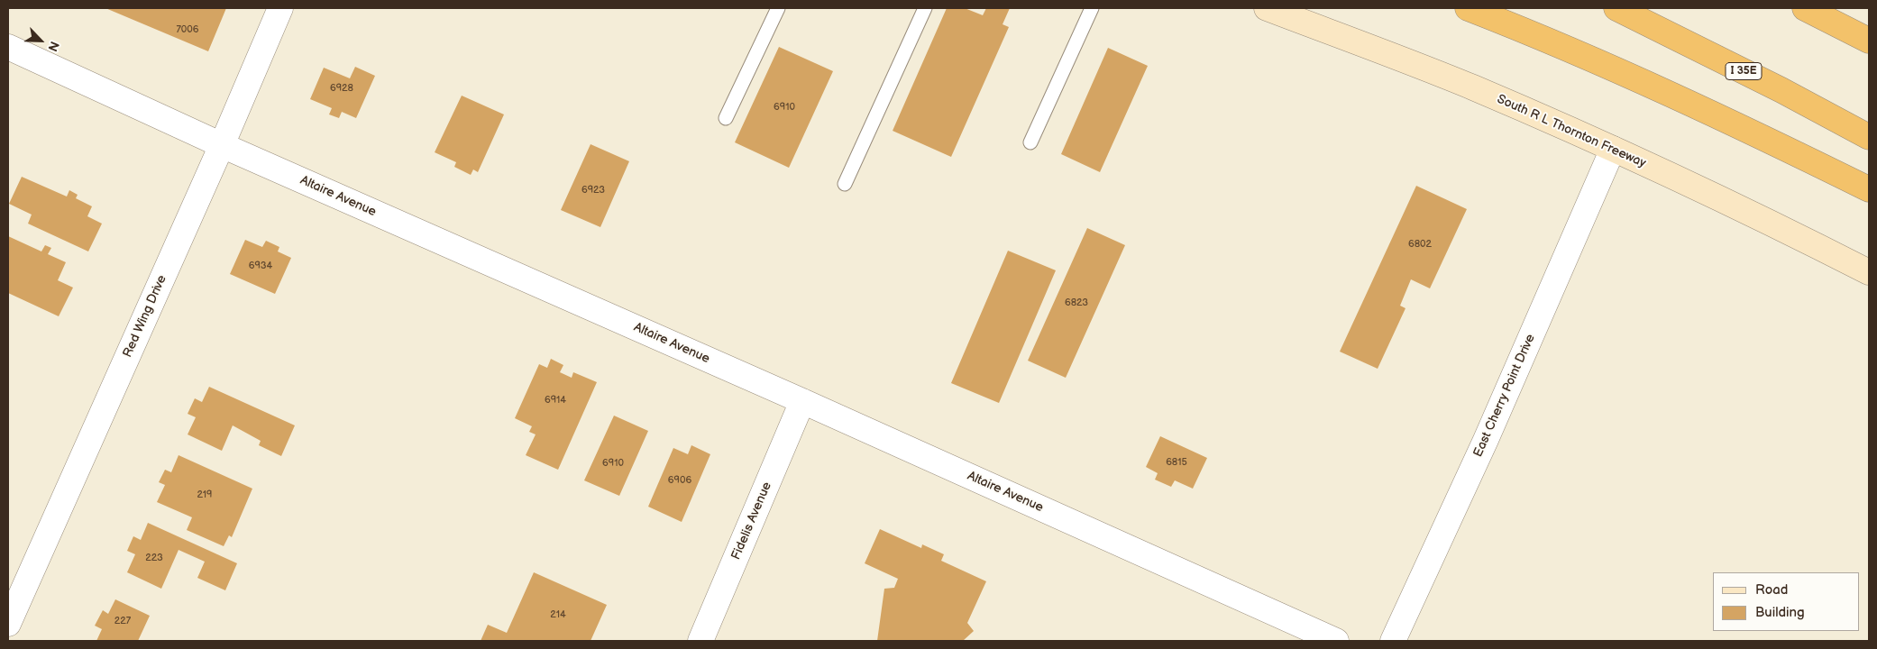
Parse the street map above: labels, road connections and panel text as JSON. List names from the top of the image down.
{
  "streets": {
    "highway": ["I 35E"],
    "main road": ["South R L Thornton Freeway"],
    "street": [
      "Altaire Avenue",
      "Red Wing Drive",
      "East Cherry Point Drive",
      "Fidelis Avenue"
    ]
  },
  "crossings": [
    ["South R L Thornton Freeway", "East Cherry Point Drive"],
    ["Altaire Avenue", "Red Wing Drive"],
    ["Altaire Avenue", "Fidelis Avenue"]
  ],
  "house_numbers": [
    "7006",
    "6928",
    "6910",
    "6923",
    "6802",
    "6934",
    "6823",
    "6914",
    "6815",
    "6910",
    "6906",
    "219",
    "223",
    "214",
    "227"
  ],
  "legend": ["Road", "Building"],
  "north": "bottom right"
}
